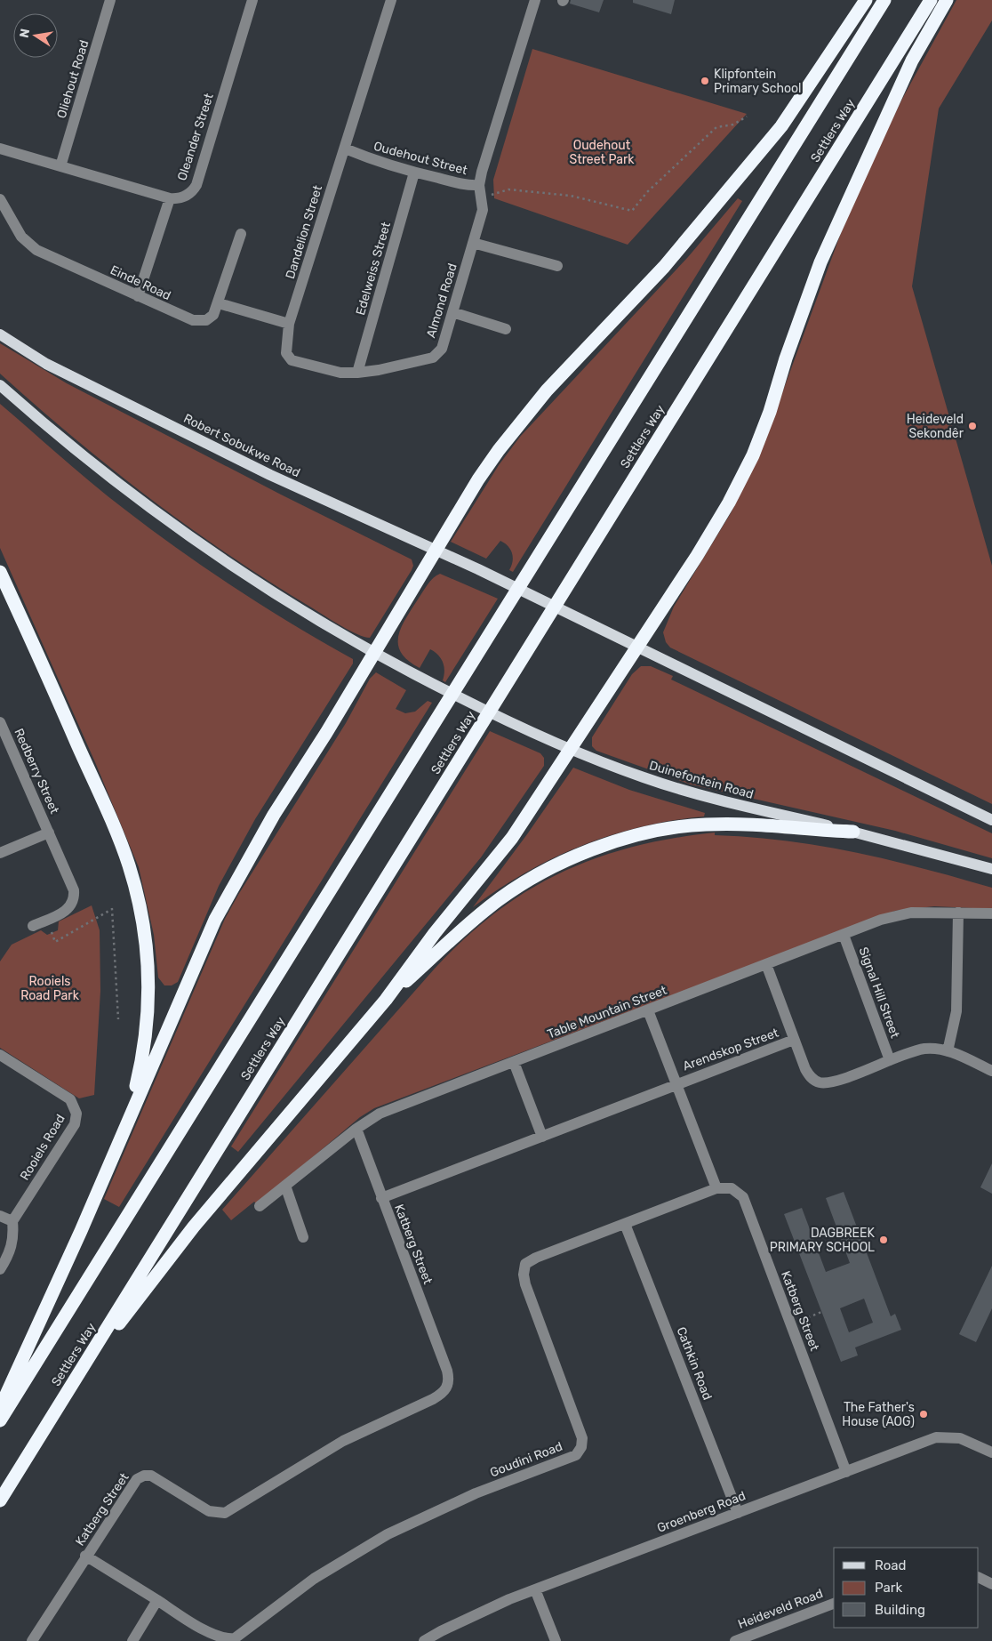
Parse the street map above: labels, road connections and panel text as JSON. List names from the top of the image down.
{
  "streets": {
    "highway": ["Settlers Way"],
    "main road": ["Robert Sobukwe Road", "Duinefontein Road"],
    "street": [
      "Oliehout Road",
      "Oleander Street",
      "Oudehout Street",
      "Dandelion Street",
      "Edelweiss Street",
      "Einde Road",
      "Almond Road",
      "Redberry Street",
      "Signal Hill Street",
      "Table Mountain Street",
      "Arendskop Street",
      "Rooiels Road",
      "Katberg Street",
      "Cathkin Road",
      "Goudini Road",
      "Groenberg Road",
      "Heideveld Road"
    ]
  },
  "crossings": [
    ["Oudehout Street", "Dandelion Street"],
    ["Oudehout Street", "Edelweiss Street"],
    ["Oudehout Street", "Almond Road"],
    ["Dandelion Street", "Almond Road"],
    ["Edelweiss Street", "Almond Road"],
    ["Signal Hill Street", "Table Mountain Street"],
    ["Arendskop Street", "Katberg Street"],
    ["Katberg Street", "Goudini Road"],
    ["Katberg Street", "Groenberg Road"],
    ["Cathkin Road", "Goudini Road"],
    ["Cathkin Road", "Groenberg Road"]
  ],
  "parks": ["Oudehout Street Park", "Rooiels Road Park"],
  "places": [
    "Klipfontein Primary School",
    "Heideveld Sekondêr",
    "DAGBREEK PRIMARY SCHOOL",
    "The Father's House (AOG)"
  ],
  "legend": ["Road", "Park", "Building"],
  "north": "left"
}
